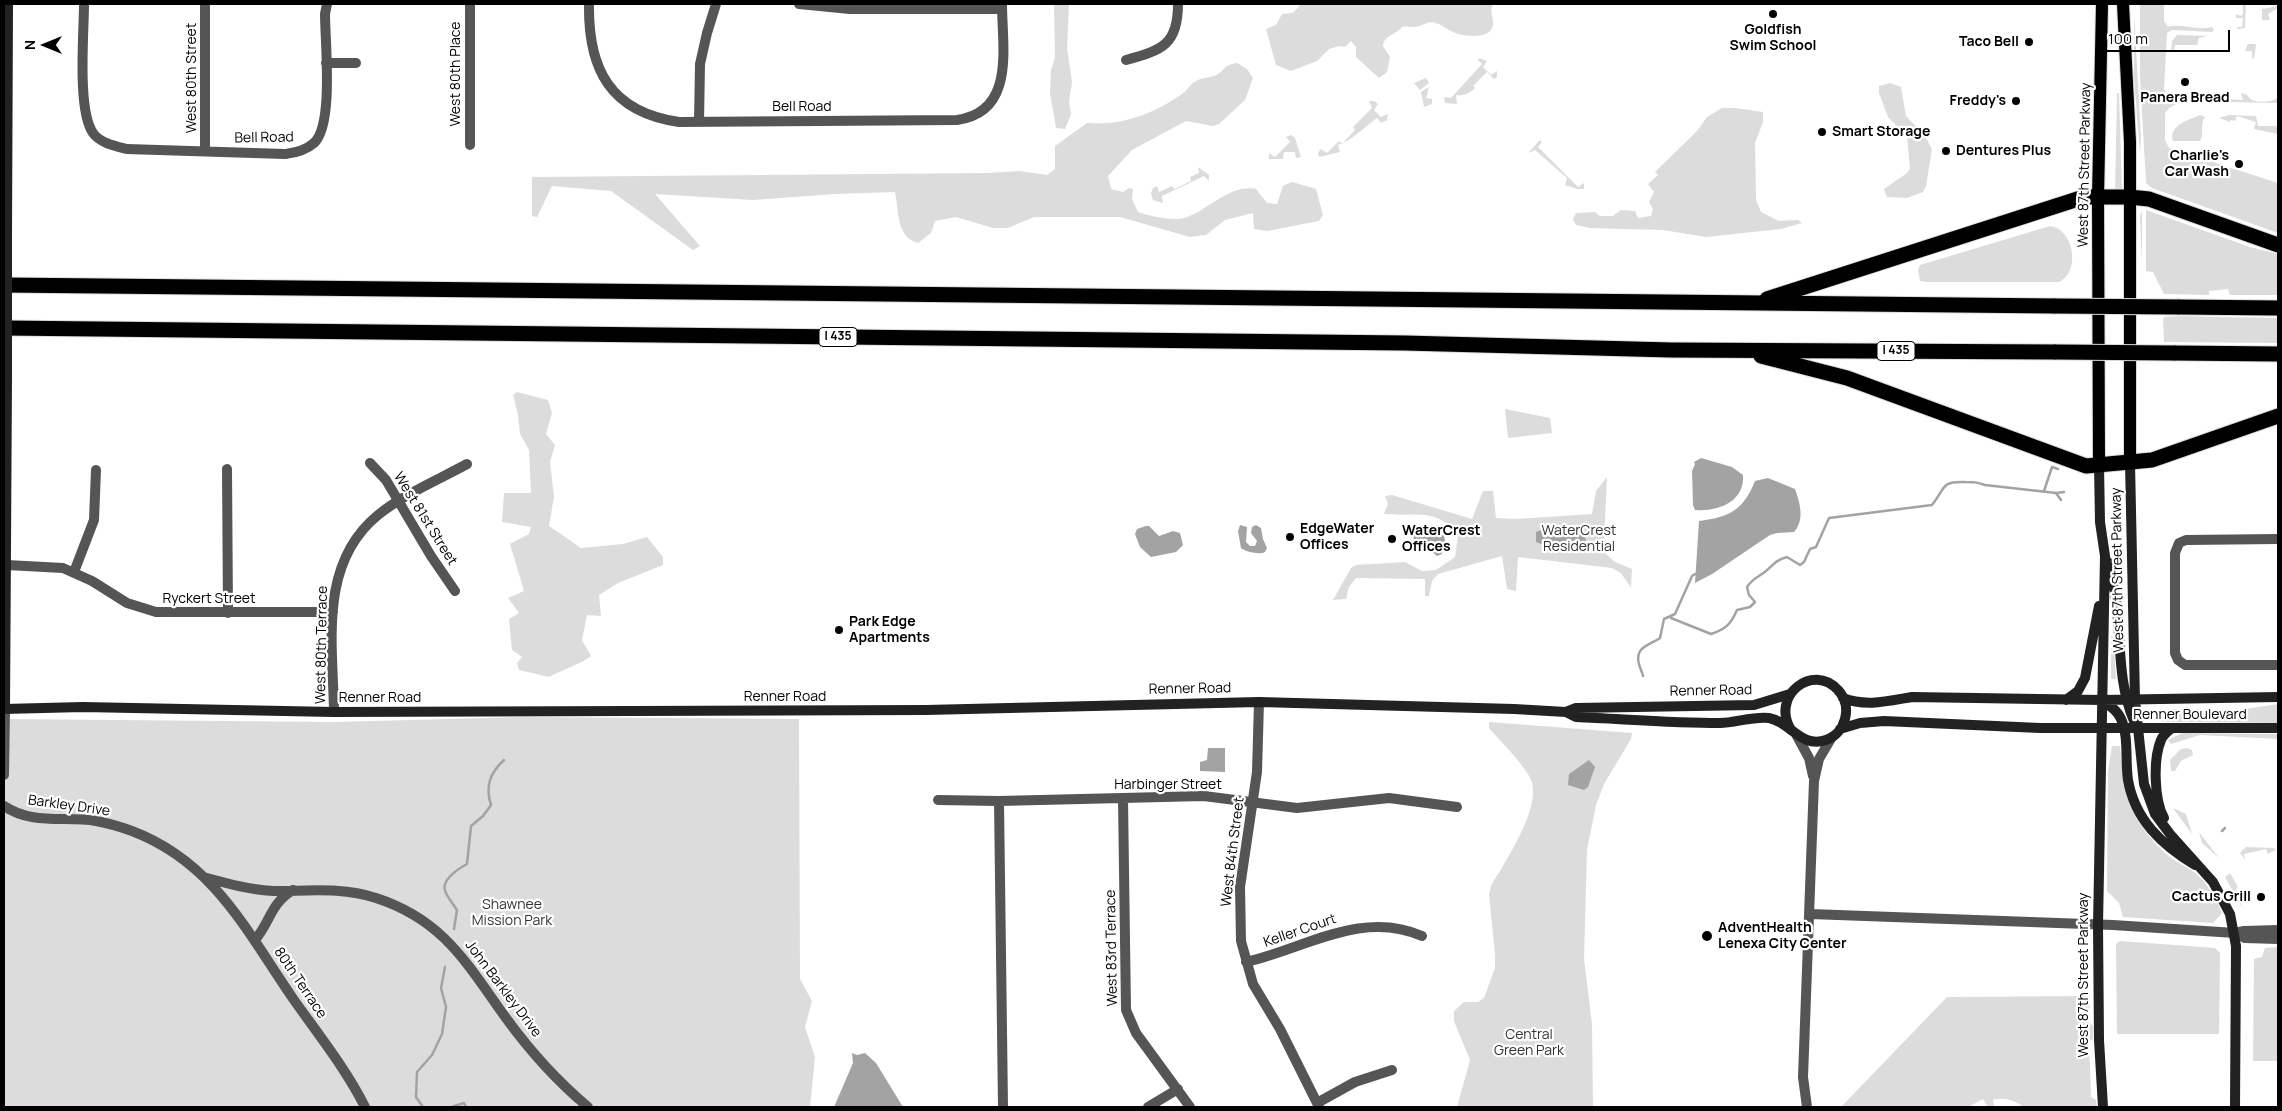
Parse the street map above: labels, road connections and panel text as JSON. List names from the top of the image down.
{
  "streets": {
    "highway": ["I 435"],
    "main road": ["West 87th Street Parkway", "Renner Road", "Renner Boulevard"],
    "street": [
      "West 80th Place",
      "West 80th Street",
      "Bell Road",
      "West 81st Street",
      "Ryckert Street",
      "West 80th Terrace",
      "Harbinger Street",
      "Barkley Drive",
      "West 84th Street",
      "Keller Court",
      "West 83rd Terrace",
      "80th Terrace",
      "John Barkley Drive"
    ]
  },
  "crossings": [
    ["West 80th Street", "Bell Road"],
    ["West 87th Street Parkway", "Renner Road"],
    ["West 87th Street Parkway", "Renner Boulevard"],
    ["West 81st Street", "West 80th Terrace"],
    ["Ryckert Street", "West 80th Terrace"],
    ["West 80th Terrace", "Renner Road"],
    ["Renner Road", "Renner Boulevard"],
    ["Renner Road", "West 84th Street"],
    ["Harbinger Street", "West 84th Street"],
    ["Harbinger Street", "West 83rd Terrace"],
    ["Barkley Drive", "80th Terrace"],
    ["Barkley Drive", "John Barkley Drive"],
    ["West 84th Street", "Keller Court"],
    ["80th Terrace", "John Barkley Drive"]
  ],
  "parks": ["WaterCrest Residential", "Shawnee Mission Park", "Central Green Park"],
  "places": [
    "Goldfish Swim School",
    "Taco Bell",
    "Panera Bread",
    "Freddy's",
    "Smart Storage",
    "Dentures Plus",
    "Charlie's Car Wash",
    "EdgeWater Offices",
    "WaterCrest Offices",
    "Park Edge Apartments",
    "Cactus Grill",
    "AdventHealth Lenexa City Center"
  ],
  "scale_bar": "100 m",
  "north": "left"
}
